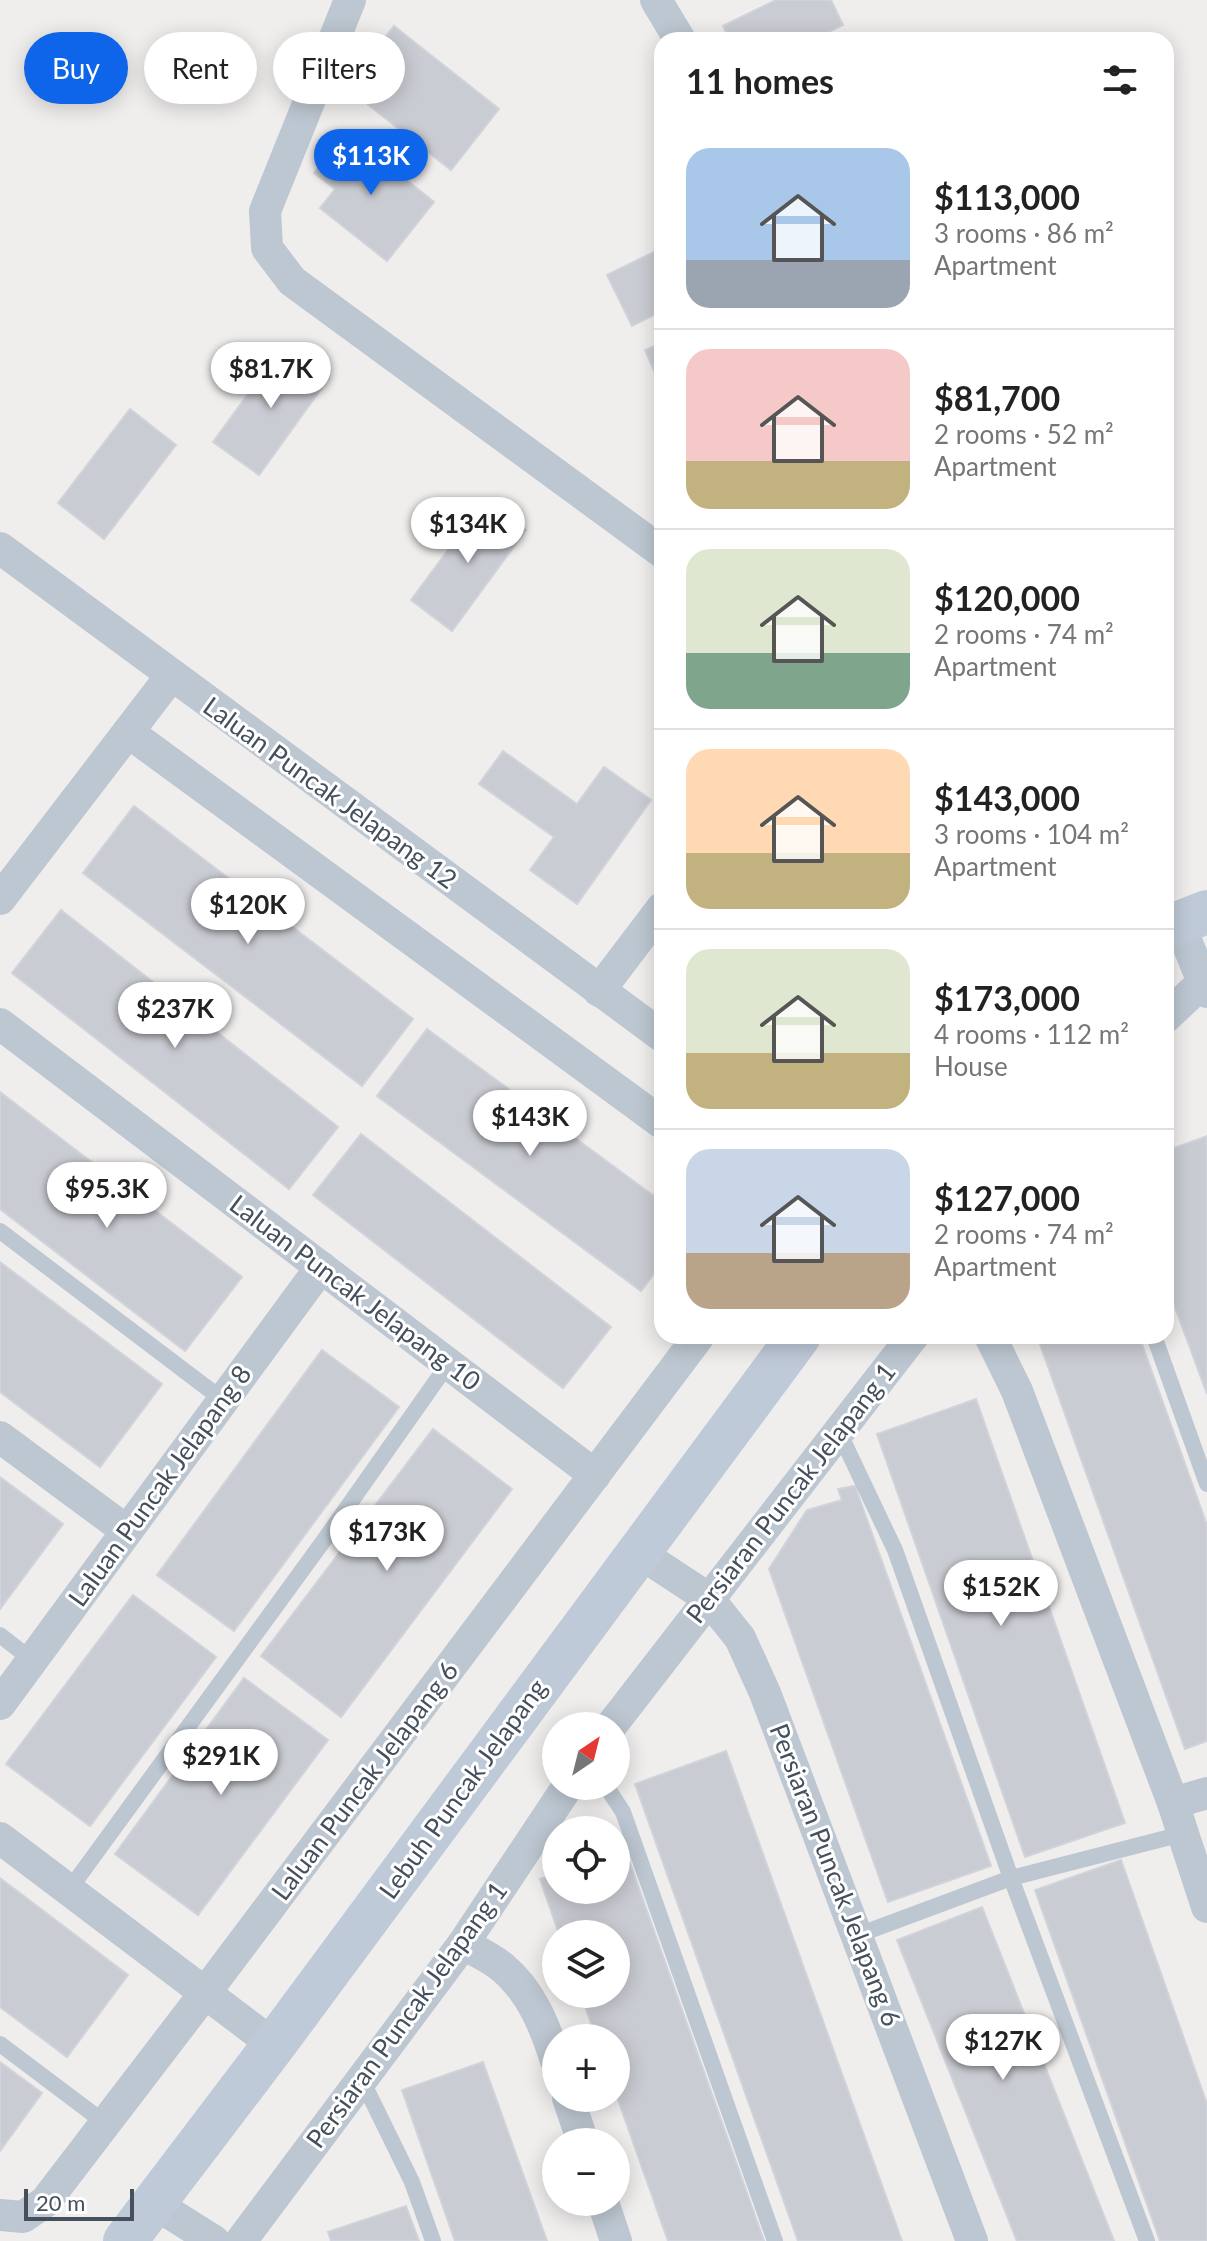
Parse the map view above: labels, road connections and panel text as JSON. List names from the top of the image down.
{
  "streets": {
    "street": [
      "Laluan Puncak Jelapang 12",
      "Laluan Puncak Jelapang 10",
      "Laluan Puncak Jelapang 8",
      "Persiaran Puncak Jelapang 1",
      "Laluan Puncak Jelapang 6",
      "Lebuh Puncak Jelapang",
      "Persiaran Puncak Jelapang 6"
    ]
  },
  "crossings": [
    ["Laluan Puncak Jelapang 10", "Laluan Puncak Jelapang 8"],
    ["Laluan Puncak Jelapang 10", "Laluan Puncak Jelapang 6"],
    ["Persiaran Puncak Jelapang 1", "Persiaran Puncak Jelapang 6"],
    ["Lebuh Puncak Jelapang", "Persiaran Puncak Jelapang 6"]
  ],
  "scale_bar": "20 m",
  "north": "top right",
  "page": {
    "chip": ["Buy", "Rent", "Filters"],
    "heading": "11 homes",
    "list": [
      {
        "name": "$113,000",
        "note": "3 rooms · 86 m² · Apartment"
      },
      {
        "name": "$81,700",
        "note": "2 rooms · 52 m² · Apartment"
      },
      {
        "name": "$120,000",
        "note": "2 rooms · 74 m² · Apartment"
      },
      {
        "name": "$143,000",
        "note": "3 rooms · 104 m² · Apartment"
      },
      {
        "name": "$173,000",
        "note": "4 rooms · 112 m² · House"
      },
      {
        "name": "$127,000",
        "note": "2 rooms · 74 m² · Apartment"
      }
    ],
    "price": [
      "$113K",
      "$81.7K",
      "$134K",
      "$120K",
      "$237K",
      "$143K",
      "$95.3K",
      "$173K",
      "$152K",
      "$291K",
      "$127K"
    ],
    "map_buttons": ["+", "−"],
    "scale": "20 m"
  }
}
